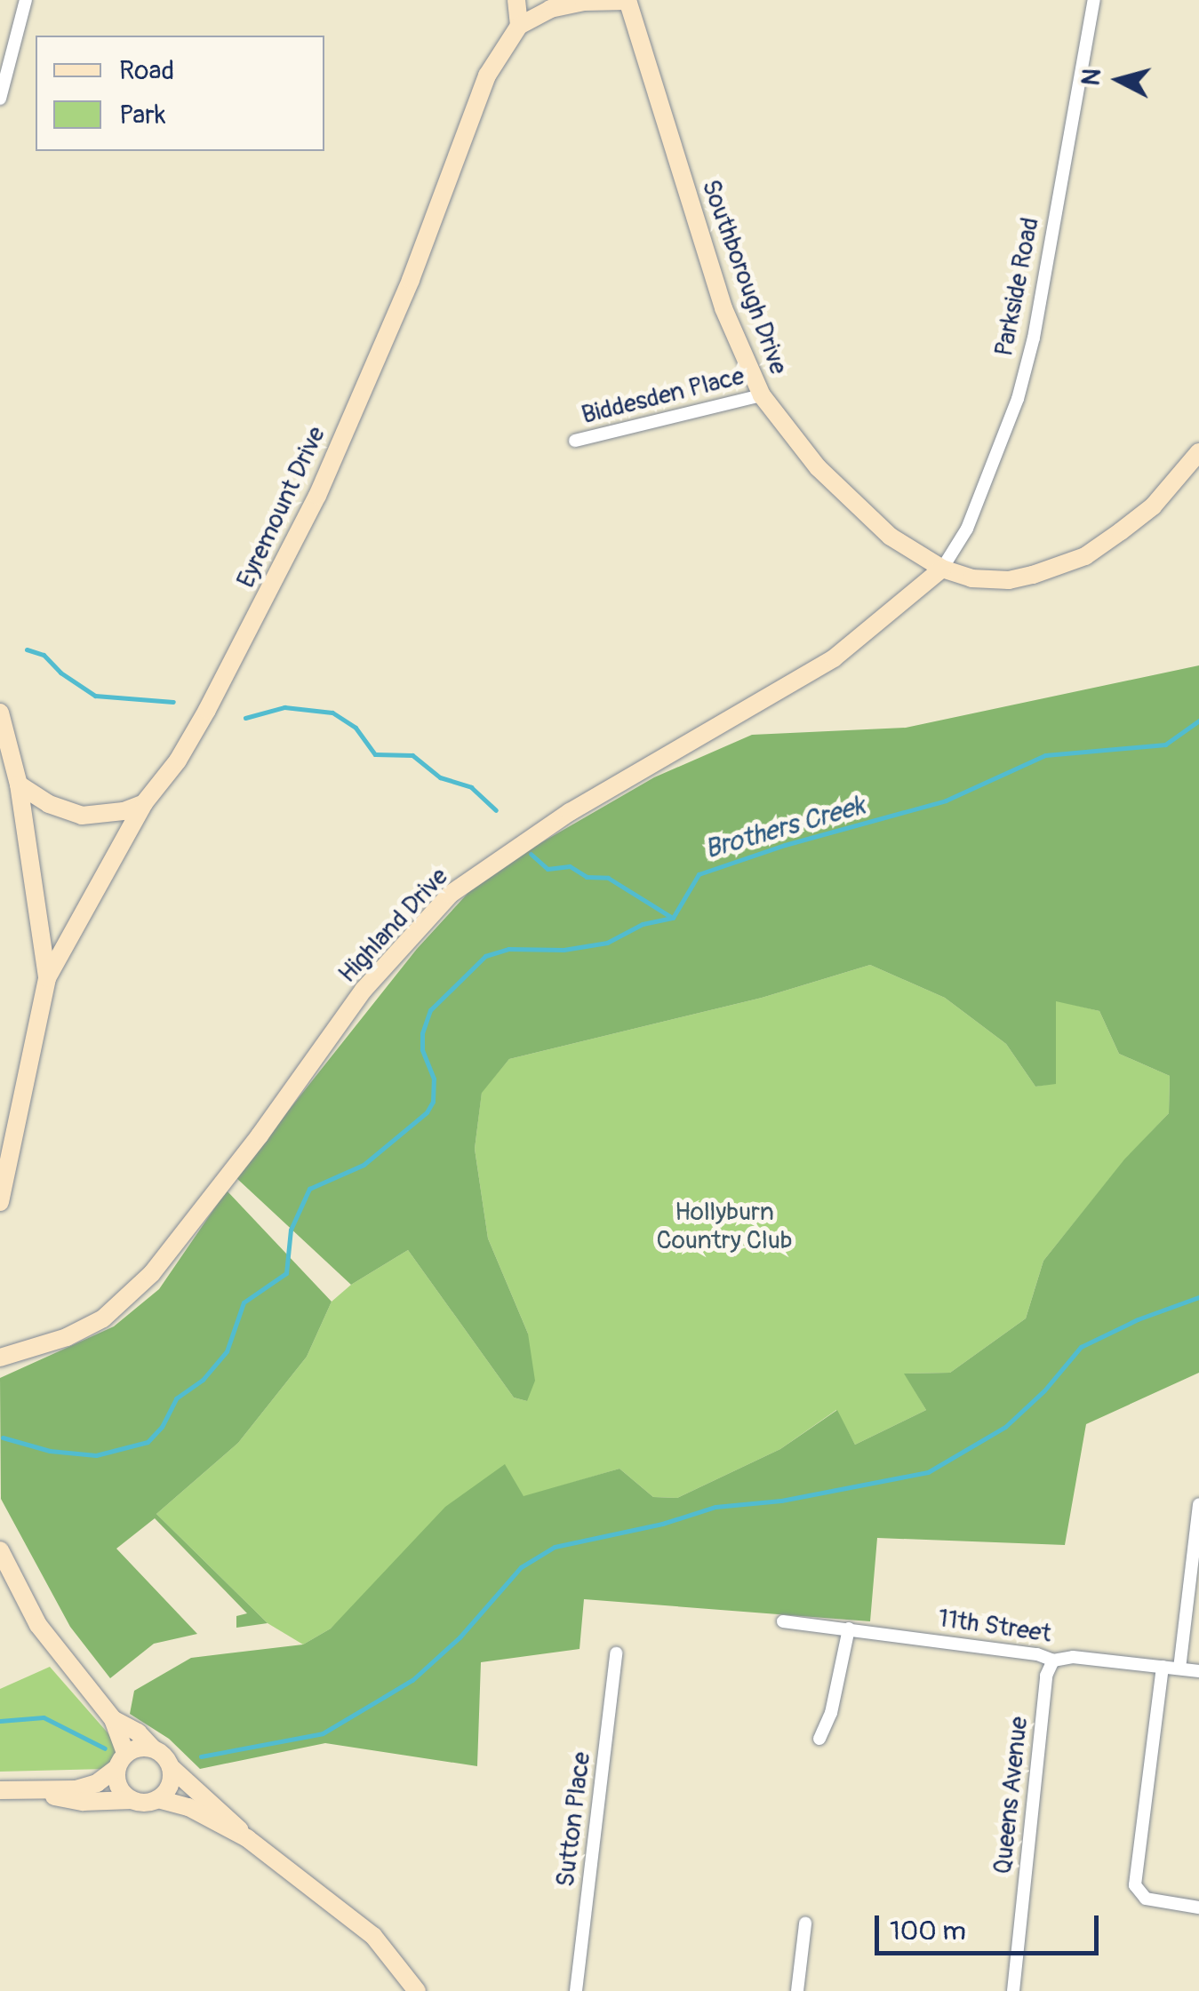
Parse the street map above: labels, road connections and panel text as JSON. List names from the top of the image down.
{
  "streets": {
    "street": [
      "Southborough Drive",
      "Parkside Road",
      "Biddesden Place",
      "Eyremount Drive",
      "Highland Drive",
      "11th Street",
      "Queens Avenue",
      "Sutton Place"
    ]
  },
  "crossings": [
    ["Southborough Drive", "Parkside Road"],
    ["Southborough Drive", "Biddesden Place"],
    ["Southborough Drive", "Highland Drive"],
    ["Parkside Road", "Highland Drive"],
    ["11th Street", "Queens Avenue"]
  ],
  "water": ["Brothers Creek"],
  "parks": ["Hollyburn Country Club"],
  "legend": ["Road", "Park"],
  "scale_bar": "100 m",
  "north": "left"
}
